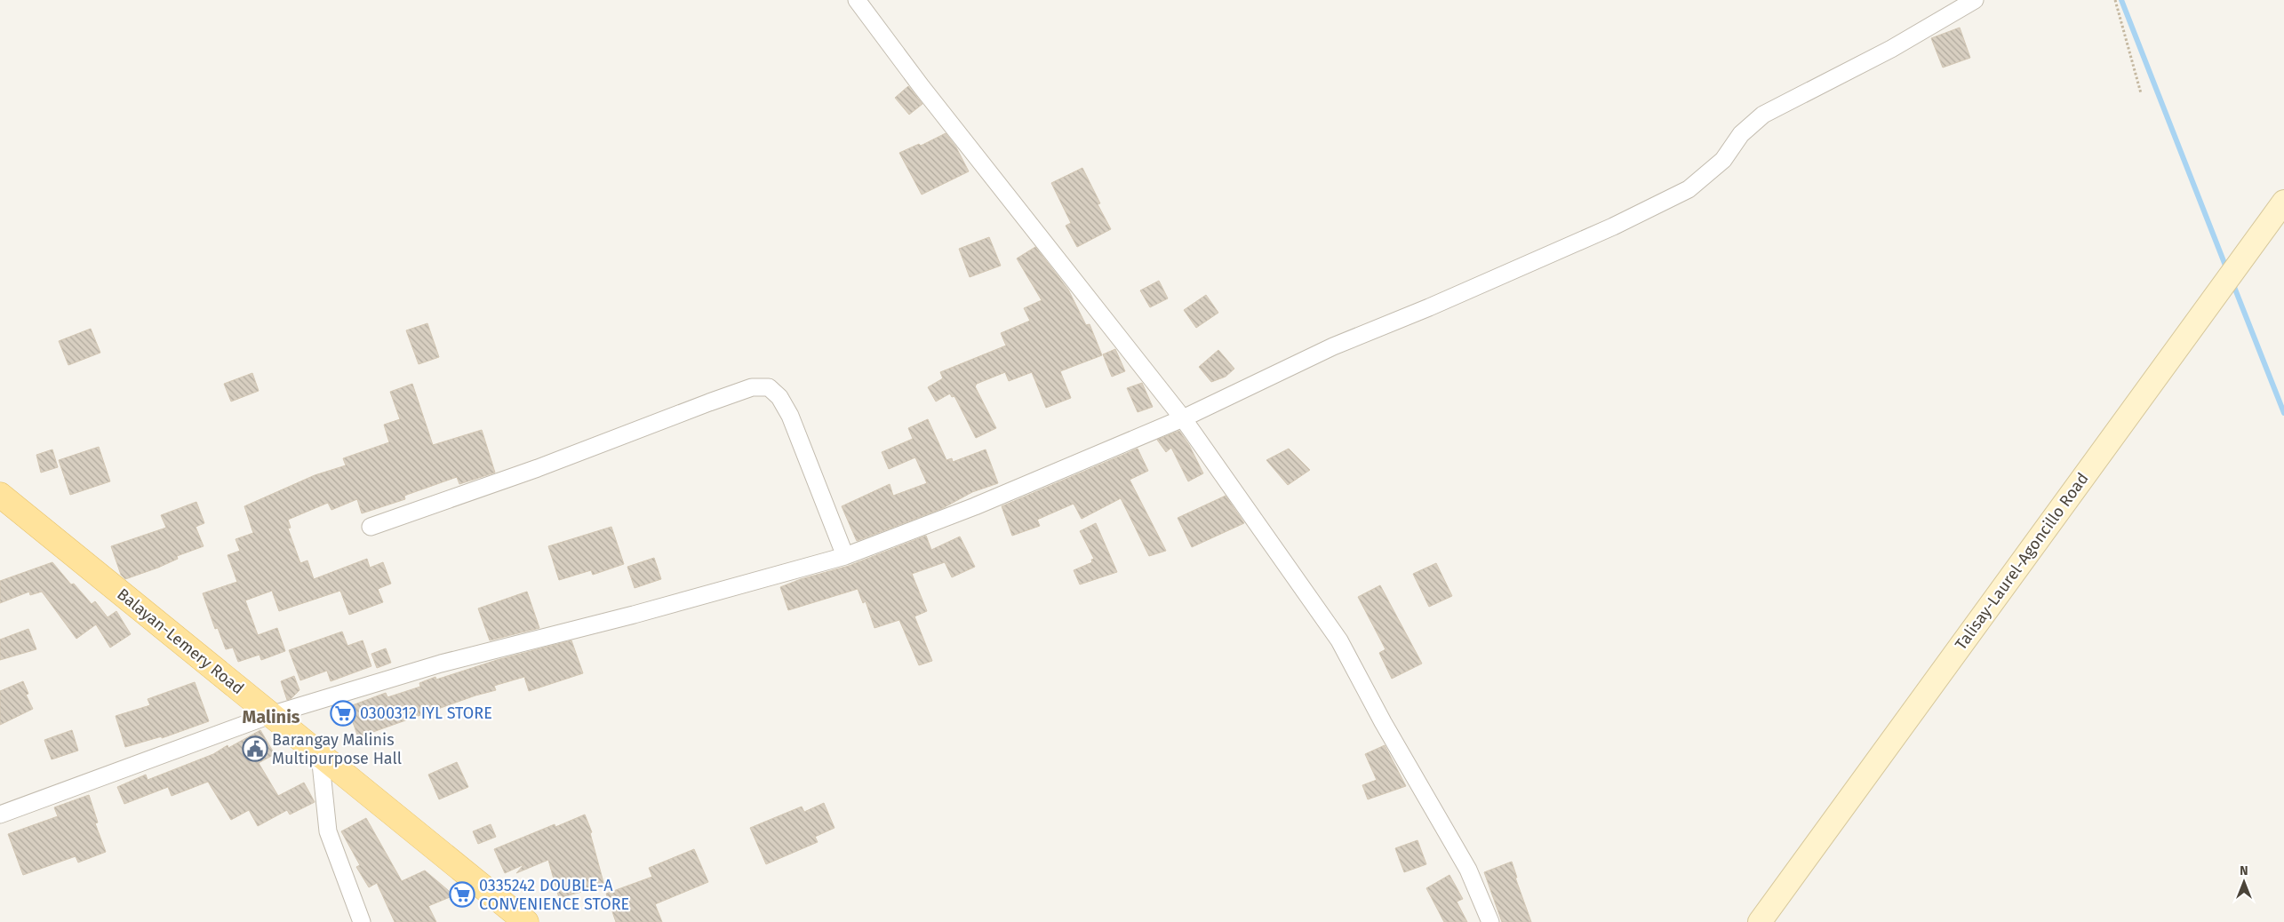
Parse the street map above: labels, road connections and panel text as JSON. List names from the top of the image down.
{
  "streets": {
    "main road": ["Talisay-Laurel-Agoncillo Road", "Balayan-Lemery Road"]
  },
  "districts": ["Malinis"],
  "places": {
    "supermarket": ["0300312 IYL STORE", "0335242 DOUBLE-A CONVENIENCE STORE"],
    "public building": ["Barangay Malinis Multipurpose Hall"]
  },
  "north": "top"
}
